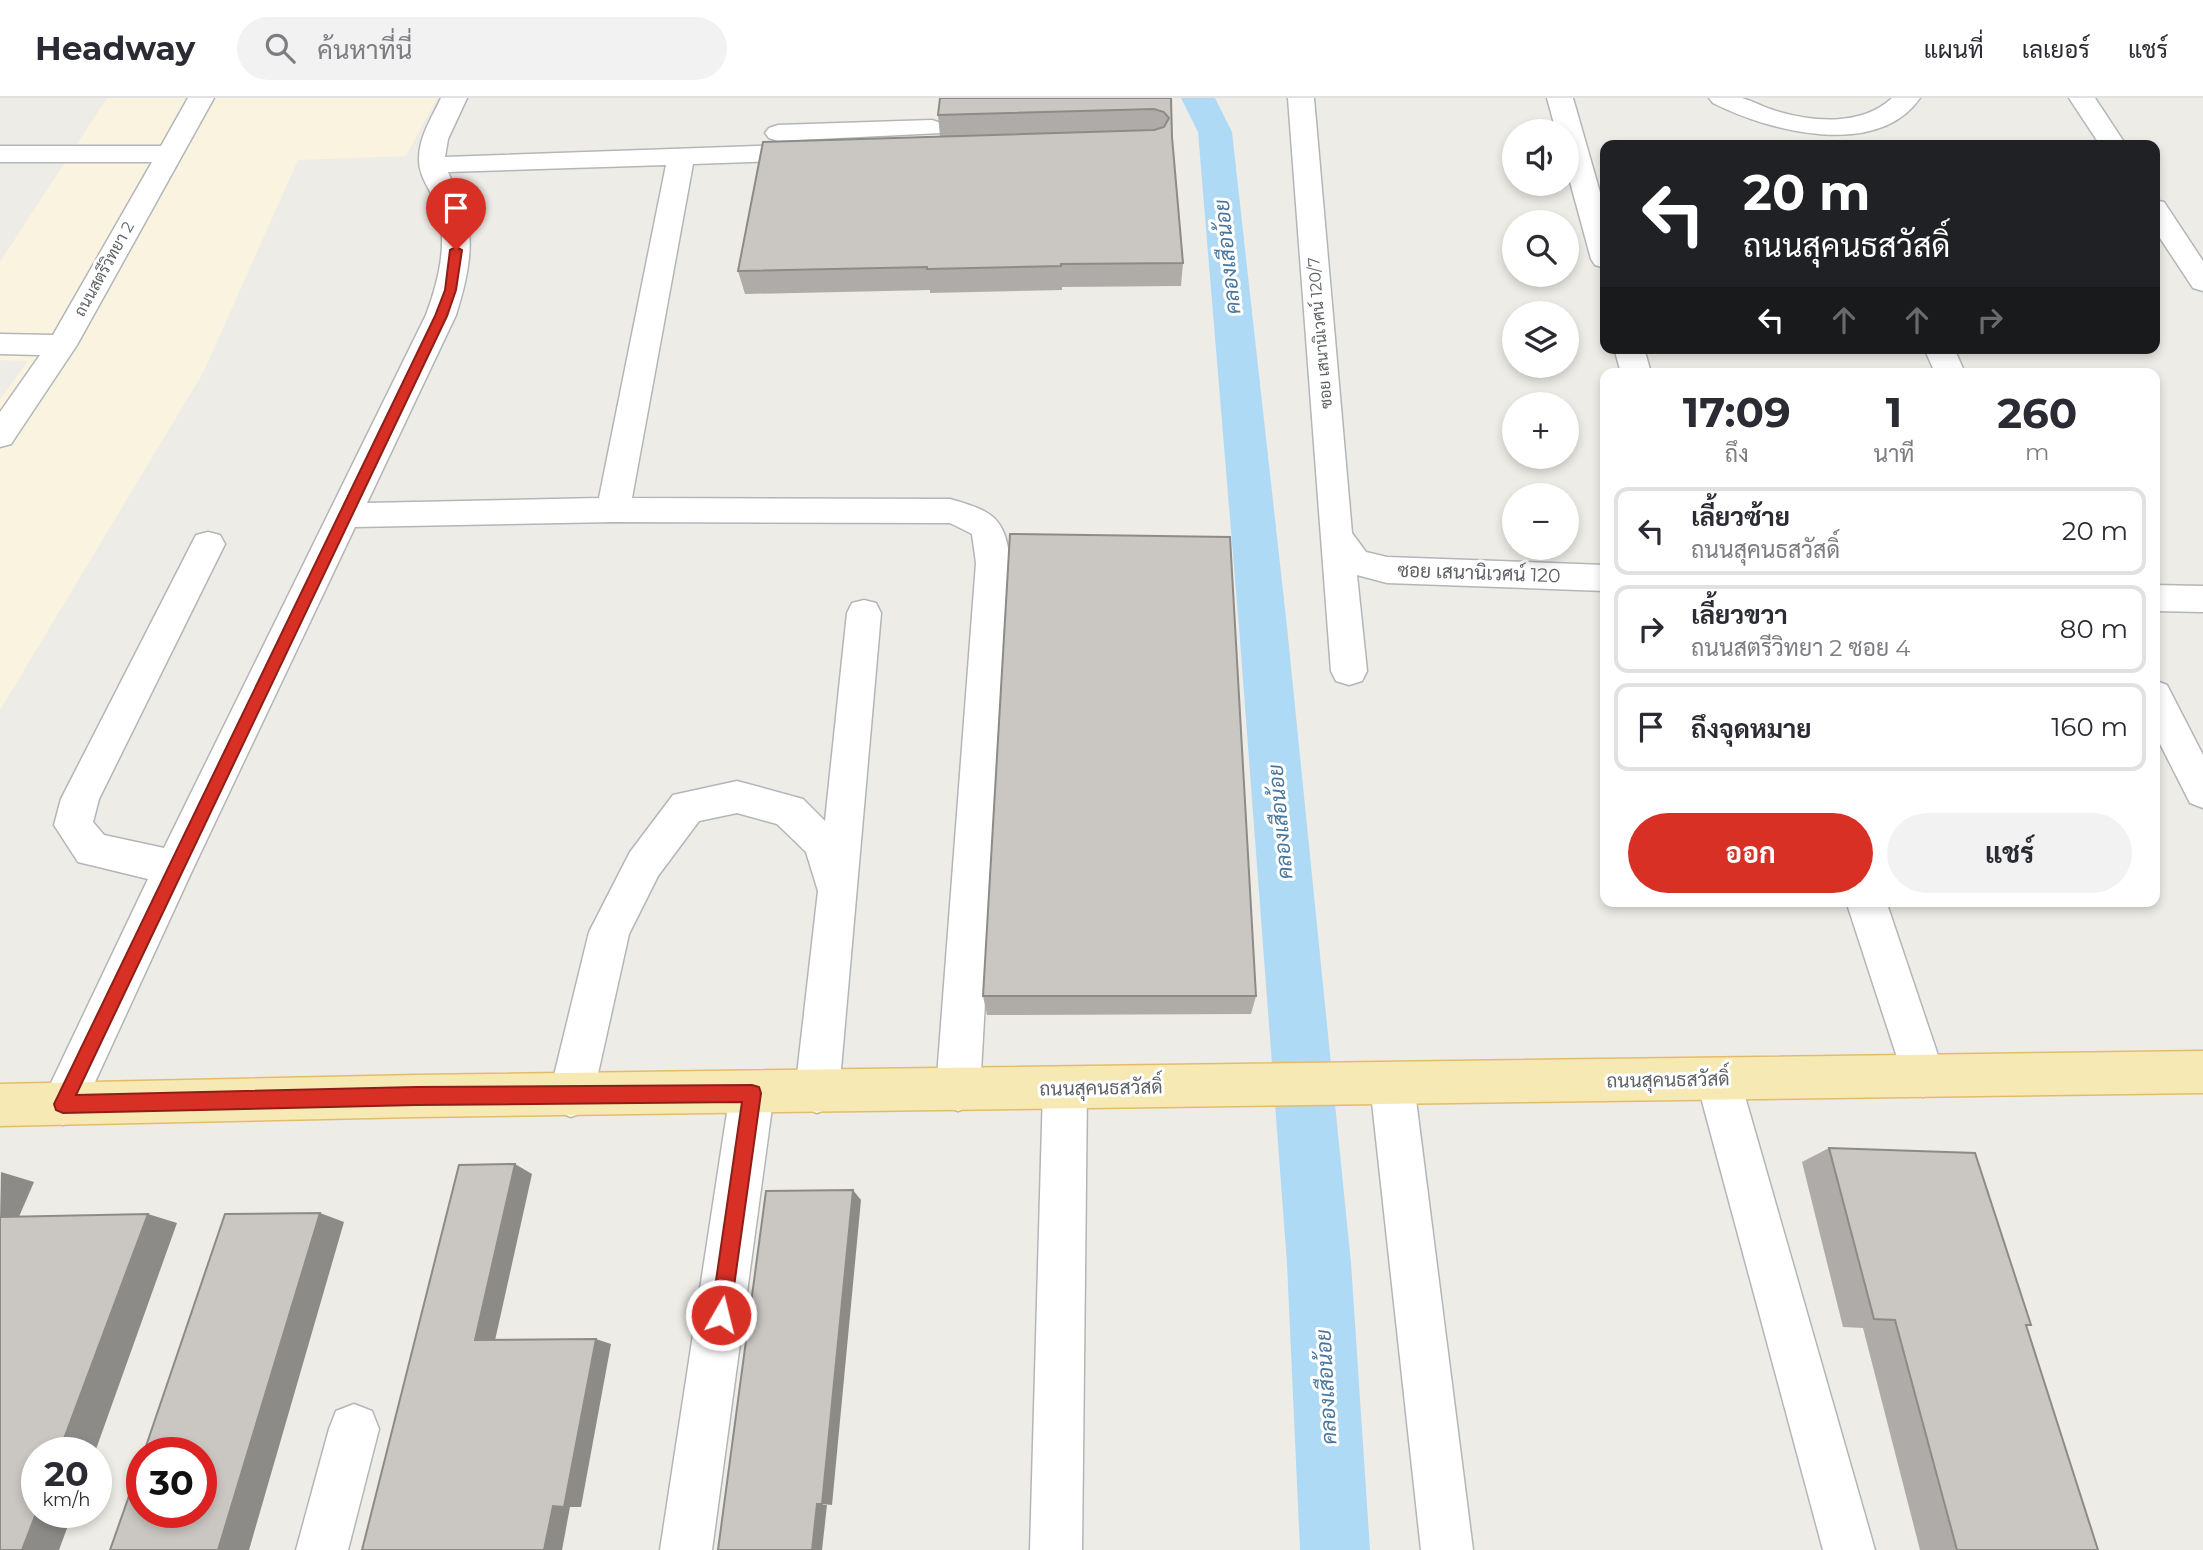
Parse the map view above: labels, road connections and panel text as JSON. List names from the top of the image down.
{
  "streets": {
    "main road": ["ถนนสุคนธสวัสดิ์"],
    "street": ["ถนนสตรีวิทยา 2", "ซอย เสนานิเวศน์ 120/7", "ซอย เสนานิเวศน์ 120"]
  },
  "crossings": [
    ["ซอย เสนานิเวศน์ 120/7", "ซอย เสนานิเวศน์ 120"]
  ],
  "water": ["คลองเสือน้อย"],
  "page": {
    "header": "Headway",
    "search": "ค้นหาที่นี่",
    "nav": ["แผนที่", "เลเยอร์", "แชร์"],
    "map_buttons": ["+", "−"],
    "turn": ["20 m", "ถนนสุคนธสวัสดิ์"],
    "eta": [
      "17:09",
      "ถึง",
      "1",
      "นาที",
      "260",
      "m"
    ],
    "list": [
      {
        "name": "เลี้ยวซ้าย",
        "note": "ถนนสุคนธสวัสดิ์",
        "value": "20 m"
      },
      {
        "name": "เลี้ยวขวา",
        "note": "ถนนสตรีวิทยา 2 ซอย 4",
        "value": "80 m"
      },
      {
        "name": "ถึงจุดหมาย",
        "value": "160 m"
      }
    ],
    "buttons": ["ออก", "แชร์"],
    "speed": "20 km/h",
    "limit": "30"
  }
}
